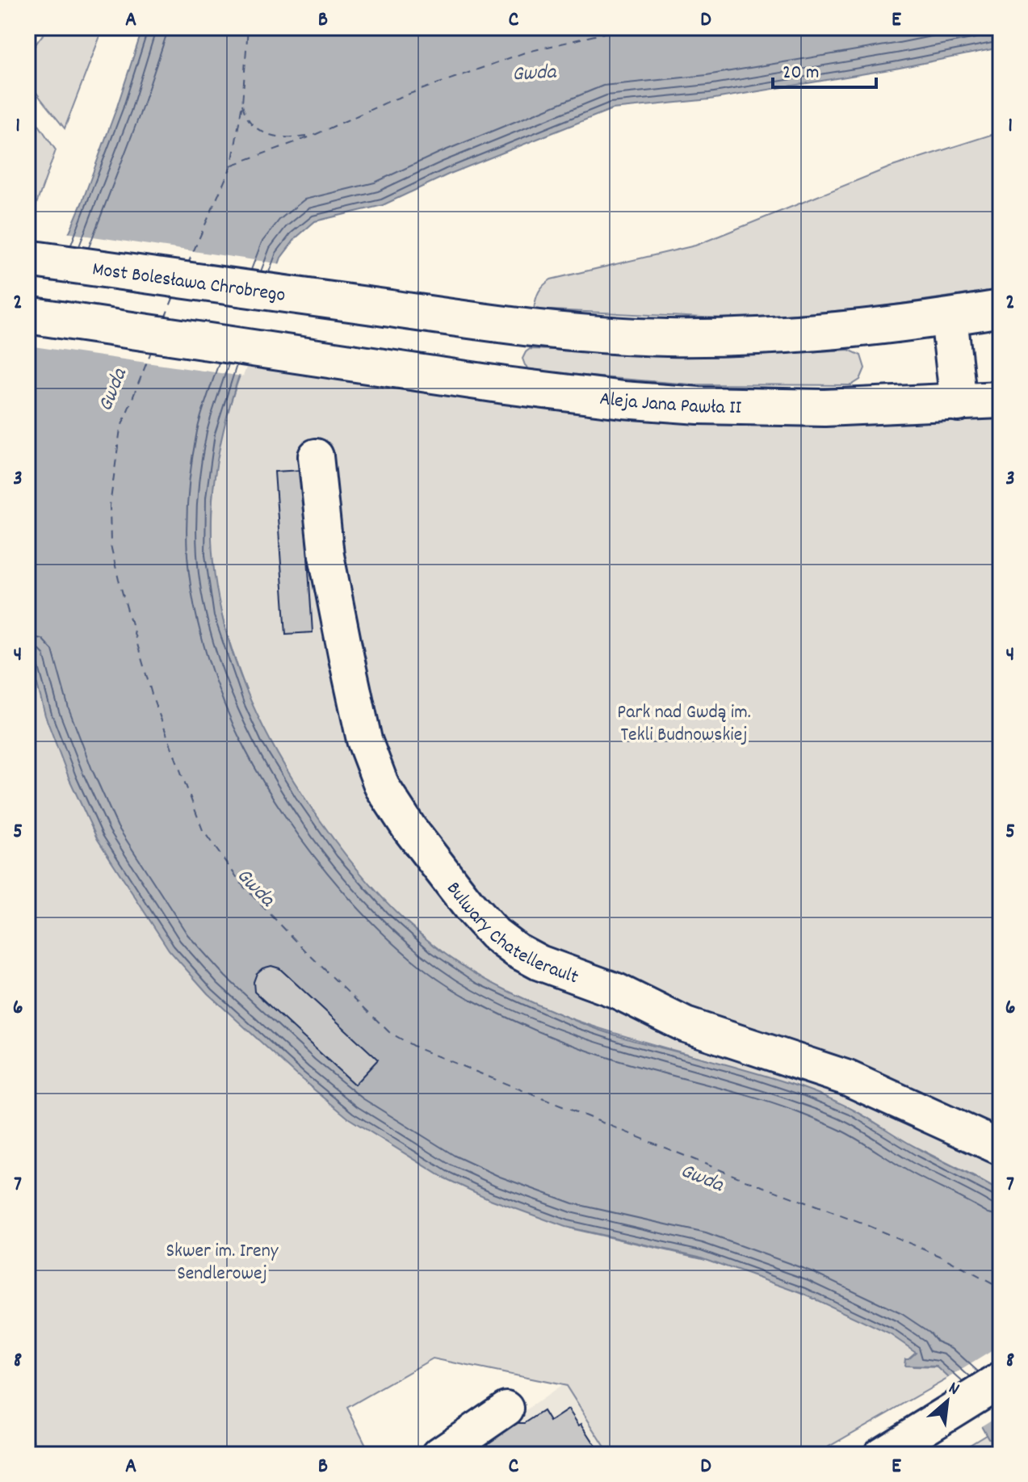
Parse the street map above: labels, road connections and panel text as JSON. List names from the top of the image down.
{
  "streets": {
    "main road": ["Most Bolesława Chrobrego", "Aleja Jana Pawła II"],
    "street": ["Bulwary Chatellerault"]
  },
  "water": ["Gwda"],
  "parks": ["Park nad Gwdą im. Tekli Budnowskiej", "Skwer im. Ireny Sendlerowej"],
  "scale_bar": "20 m",
  "north": "top right",
  "grid": {
    "columns": [
      "A",
      "B",
      "C",
      "D",
      "E"
    ],
    "rows": [
      "1",
      "2",
      "3",
      "4",
      "5",
      "6",
      "7",
      "8"
    ]
  }
}
